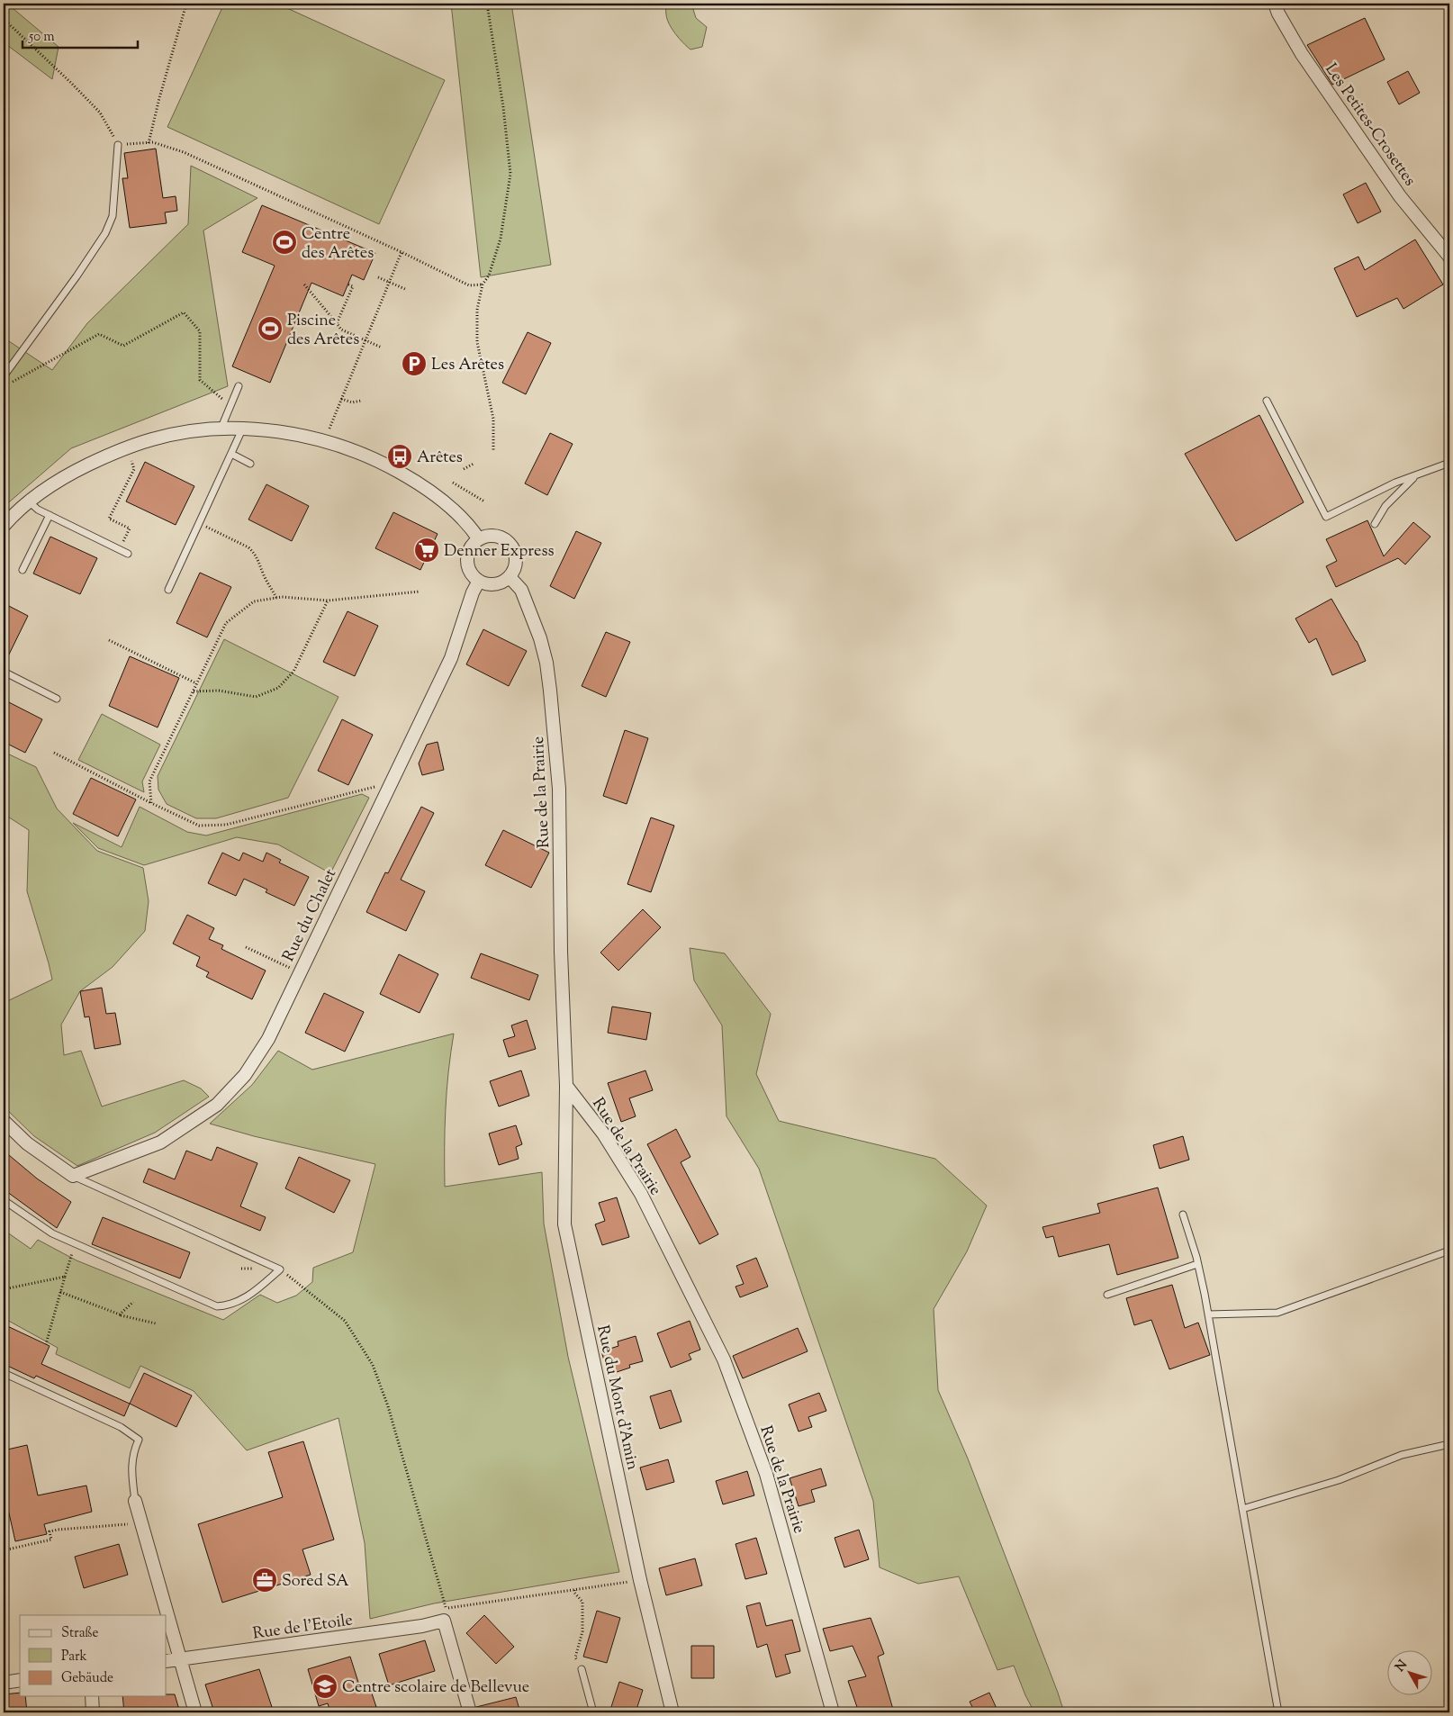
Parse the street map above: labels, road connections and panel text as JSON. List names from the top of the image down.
{
  "streets": {
    "street": [
      "Les Petites-Crosettes",
      "Rue de la Prairie",
      "Rue du Chalet",
      "Rue du Mont d'Amin",
      "Rue de l'Etoile"
    ]
  },
  "crossings": [
    ["Rue de la Prairie", "Rue du Chalet"],
    ["Rue de la Prairie", "Rue du Mont d'Amin"]
  ],
  "places": {
    "sports": ["Centre des Arêtes", "Piscine des Arêtes"],
    "parking": ["Les Arêtes"],
    "bus stop": ["Arêtes"],
    "supermarket": ["Denner Express"],
    "office": ["Sored SA"],
    "school or university": ["Centre scolaire de Bellevue"]
  },
  "legend": ["Straße", "Park", "Gebäude"],
  "scale_bar": "50 m",
  "north": "top left"
}
